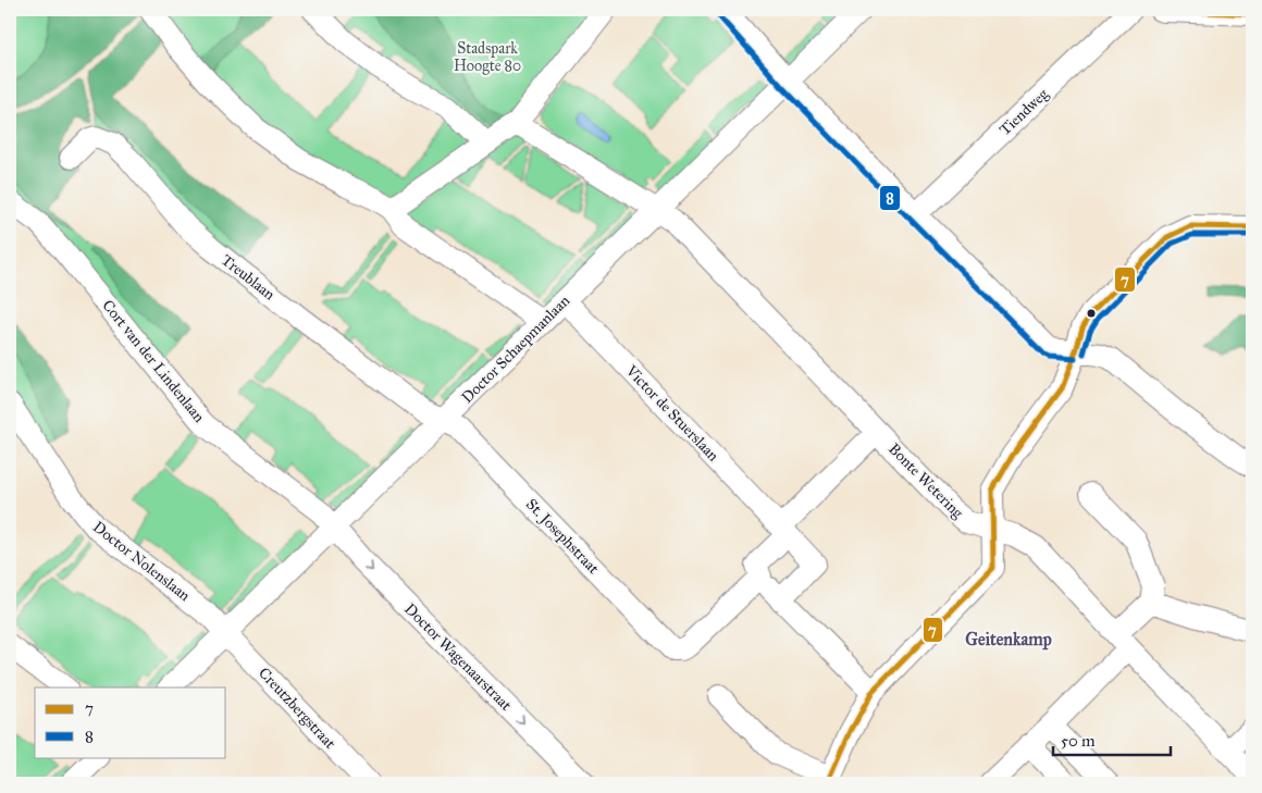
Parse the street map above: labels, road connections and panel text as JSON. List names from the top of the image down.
{
  "streets": {
    "street": [
      "Tiendweg",
      "Treublaan",
      "Doctor Schaepmanlaan",
      "Cort van der Lindenlaan",
      "Victor de Stuerslaan",
      "Bonte Wetering",
      "St. Josephstraat",
      "Doctor Nolenslaan",
      "Doctor Wagenaarstraat",
      "Creutzbergstraat"
    ]
  },
  "crossings": [
    ["Treublaan", "Doctor Schaepmanlaan"],
    ["Treublaan", "St. Josephstraat"],
    ["Doctor Schaepmanlaan", "Cort van der Lindenlaan"],
    ["Doctor Schaepmanlaan", "Victor de Stuerslaan"],
    ["Doctor Schaepmanlaan", "Bonte Wetering"],
    ["Doctor Schaepmanlaan", "St. Josephstraat"],
    ["Doctor Schaepmanlaan", "Doctor Nolenslaan"],
    ["Doctor Schaepmanlaan", "Doctor Wagenaarstraat"],
    ["Doctor Schaepmanlaan", "Creutzbergstraat"],
    ["Cort van der Lindenlaan", "Doctor Wagenaarstraat"],
    ["Doctor Nolenslaan", "Creutzbergstraat"]
  ],
  "one_way": ["Doctor Wagenaarstraat"],
  "districts": ["Geitenkamp"],
  "parks": ["Stadspark Hoogte 80"],
  "lines": ["transit line 7", "transit line 8"],
  "legend": ["7", "8"],
  "scale_bar": "50 m"
}
